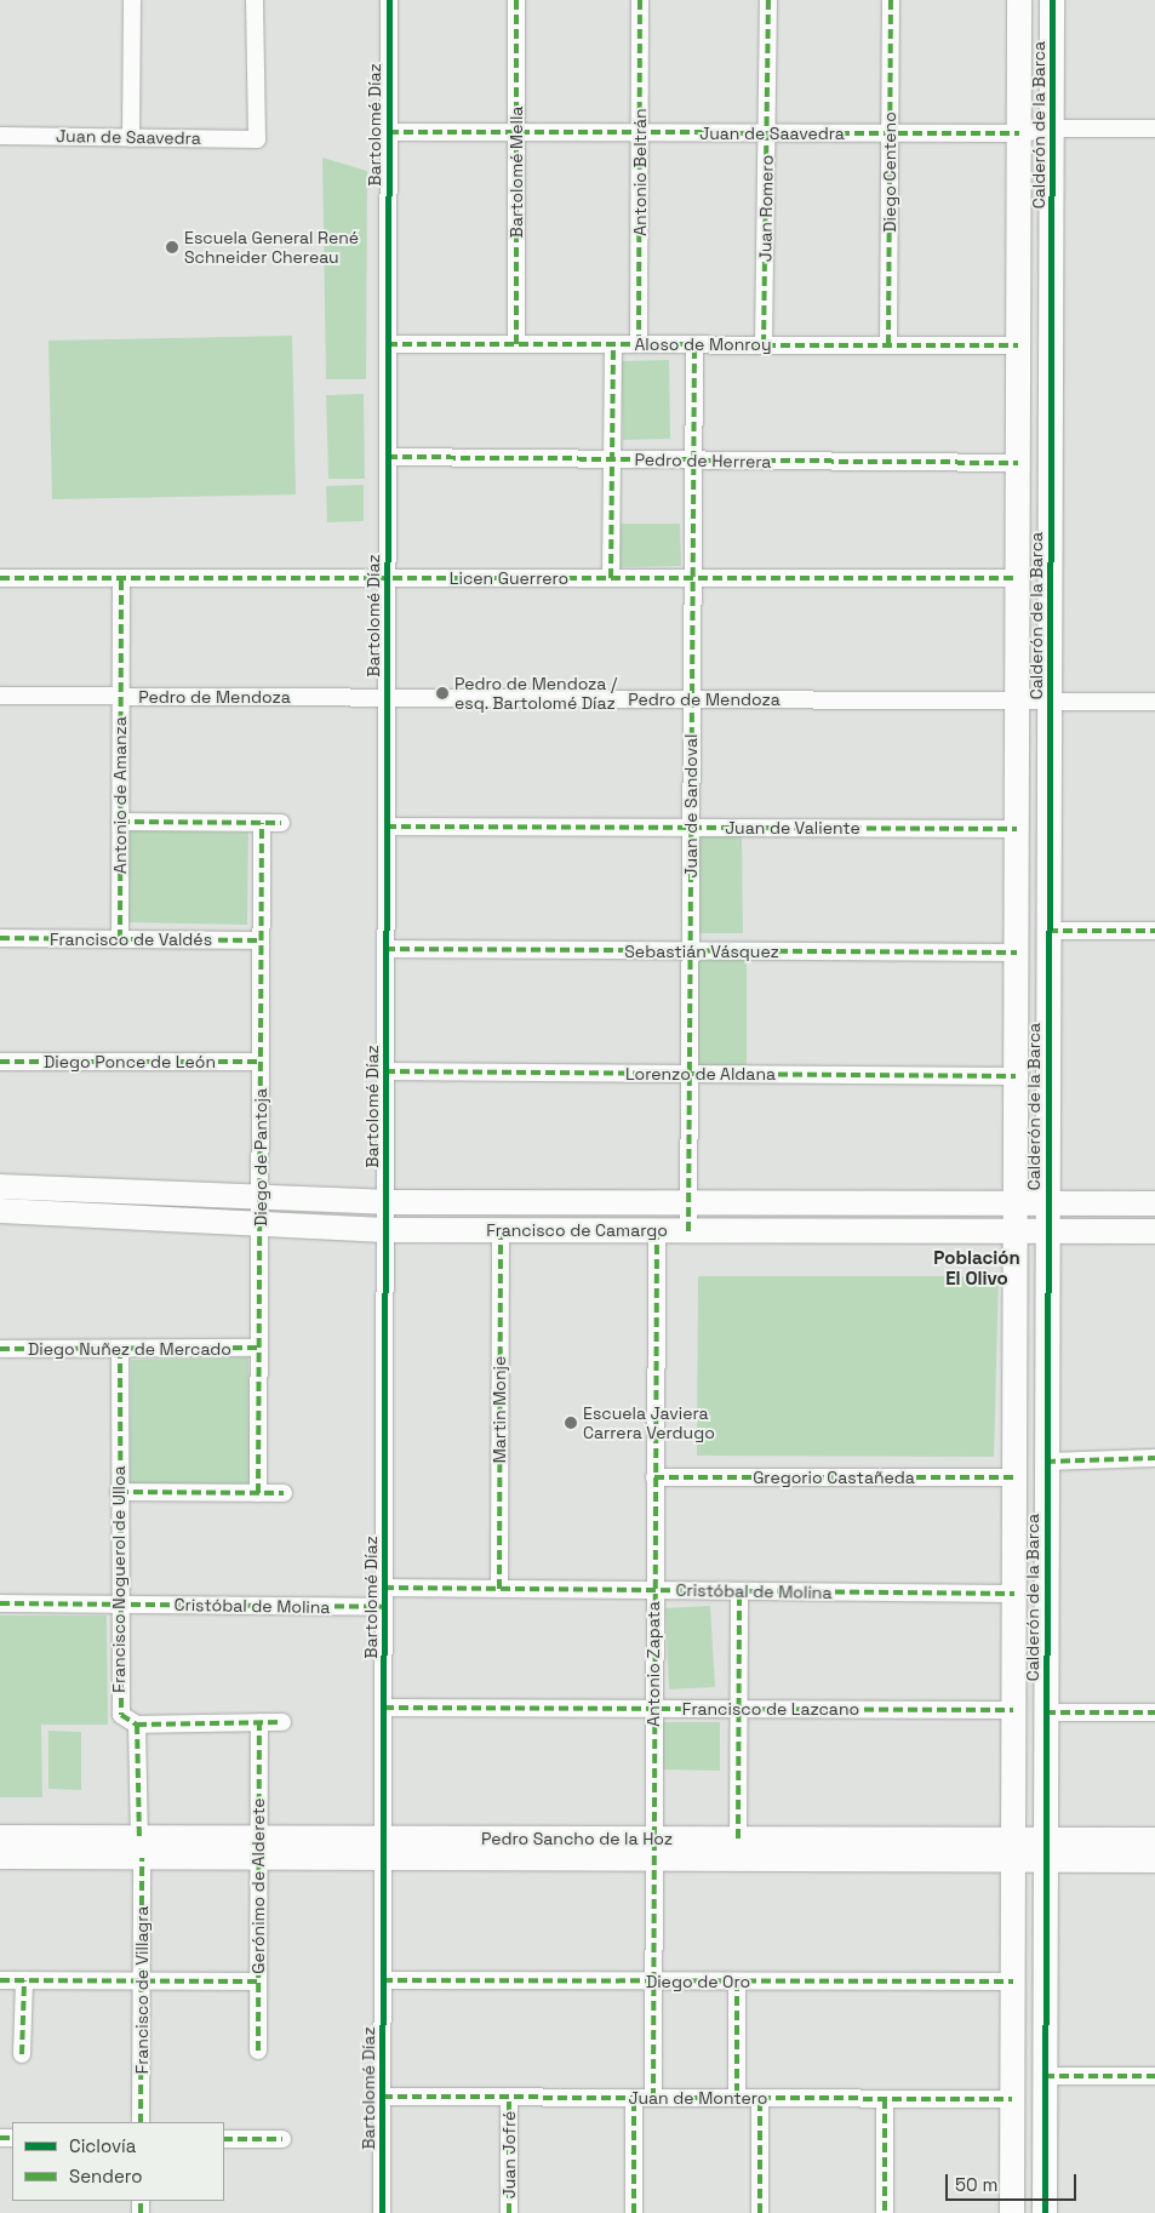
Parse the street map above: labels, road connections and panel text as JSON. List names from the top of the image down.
{
  "streets": {
    "street": [
      "Bartolomé Díaz",
      "Calderón de la Barca",
      "Juan de Saavedra",
      "Bartolomé Mella",
      "Antonio Beltrán",
      "Diego Centeno",
      "Juan Romero",
      "Aloso de Monroy",
      "Pedro de Herrera",
      "Licen Guerrero",
      "Pedro de Mendoza",
      "Antonio de Amanza",
      "Juan de Sandoval",
      "Juan de Valiente",
      "Francisco de Valdés",
      "Sebastián Vásquez",
      "Diego Ponce de León",
      "Lorenzo de Aldana",
      "Diego de Pantoja",
      "Francisco de Camargo",
      "Diego Nuñez de Mercado",
      "Martin Monje",
      "Gregorio Castañeda",
      "Francisco Noguerol de Ulloa",
      "Cristóbal de Molina",
      "Antonio Zapata",
      "Francisco de Lazcano",
      "Pedro Sancho de la Hoz",
      "Gerónimo de Alderete",
      "Diego de Oro",
      "Francisco de Villagra",
      "Juan de Montero",
      "Juan Jofré"
    ]
  },
  "crossings": [
    ["Bartolomé Díaz", "Juan de Saavedra"],
    ["Bartolomé Díaz", "Aloso de Monroy"],
    ["Bartolomé Díaz", "Pedro de Herrera"],
    ["Bartolomé Díaz", "Licen Guerrero"],
    ["Bartolomé Díaz", "Pedro de Mendoza"],
    ["Bartolomé Díaz", "Juan de Valiente"],
    ["Bartolomé Díaz", "Sebastián Vásquez"],
    ["Bartolomé Díaz", "Lorenzo de Aldana"],
    ["Bartolomé Díaz", "Francisco de Camargo"],
    ["Bartolomé Díaz", "Cristóbal de Molina"],
    ["Bartolomé Díaz", "Francisco de Lazcano"],
    ["Bartolomé Díaz", "Pedro Sancho de la Hoz"],
    ["Bartolomé Díaz", "Diego de Oro"],
    ["Bartolomé Díaz", "Juan de Montero"],
    ["Calderón de la Barca", "Juan de Saavedra"],
    ["Calderón de la Barca", "Aloso de Monroy"],
    ["Calderón de la Barca", "Pedro de Herrera"],
    ["Calderón de la Barca", "Licen Guerrero"],
    ["Calderón de la Barca", "Pedro de Mendoza"],
    ["Calderón de la Barca", "Juan de Valiente"],
    ["Calderón de la Barca", "Sebastián Vásquez"],
    ["Calderón de la Barca", "Lorenzo de Aldana"],
    ["Calderón de la Barca", "Francisco de Camargo"],
    ["Calderón de la Barca", "Gregorio Castañeda"],
    ["Calderón de la Barca", "Cristóbal de Molina"],
    ["Calderón de la Barca", "Francisco de Lazcano"],
    ["Calderón de la Barca", "Pedro Sancho de la Hoz"],
    ["Calderón de la Barca", "Diego de Oro"],
    ["Calderón de la Barca", "Juan de Montero"],
    ["Juan de Saavedra", "Bartolomé Mella"],
    ["Juan de Saavedra", "Antonio Beltrán"],
    ["Juan de Saavedra", "Diego Centeno"],
    ["Juan de Saavedra", "Juan Romero"],
    ["Bartolomé Mella", "Aloso de Monroy"],
    ["Antonio Beltrán", "Aloso de Monroy"],
    ["Diego Centeno", "Aloso de Monroy"],
    ["Juan Romero", "Aloso de Monroy"],
    ["Aloso de Monroy", "Juan de Sandoval"],
    ["Pedro de Herrera", "Juan de Sandoval"],
    ["Licen Guerrero", "Antonio de Amanza"],
    ["Licen Guerrero", "Juan de Sandoval"],
    ["Pedro de Mendoza", "Antonio de Amanza"],
    ["Pedro de Mendoza", "Juan de Sandoval"],
    ["Antonio de Amanza", "Francisco de Valdés"],
    ["Juan de Sandoval", "Juan de Valiente"],
    ["Juan de Sandoval", "Sebastián Vásquez"],
    ["Juan de Sandoval", "Lorenzo de Aldana"],
    ["Juan de Sandoval", "Francisco de Camargo"],
    ["Francisco de Valdés", "Diego de Pantoja"],
    ["Diego Ponce de León", "Diego de Pantoja"],
    ["Diego de Pantoja", "Francisco de Camargo"],
    ["Diego de Pantoja", "Diego Nuñez de Mercado"],
    ["Francisco de Camargo", "Martin Monje"],
    ["Francisco de Camargo", "Antonio Zapata"],
    ["Diego Nuñez de Mercado", "Francisco Noguerol de Ulloa"],
    ["Martin Monje", "Cristóbal de Molina"],
    ["Gregorio Castañeda", "Antonio Zapata"],
    ["Francisco Noguerol de Ulloa", "Cristóbal de Molina"],
    ["Cristóbal de Molina", "Antonio Zapata"],
    ["Antonio Zapata", "Francisco de Lazcano"],
    ["Antonio Zapata", "Pedro Sancho de la Hoz"],
    ["Antonio Zapata", "Diego de Oro"],
    ["Antonio Zapata", "Juan de Montero"],
    ["Pedro Sancho de la Hoz", "Gerónimo de Alderete"],
    ["Pedro Sancho de la Hoz", "Francisco de Villagra"],
    ["Juan de Montero", "Juan Jofré"]
  ],
  "districts": ["Población El Olivo"],
  "places": ["Escuela General René Schneider Chereau", "Pedro de Mendoza / esq. Bartolomé Díaz", "Escuela Javiera Carrera Verdugo"],
  "legend": ["Ciclovía", "Sendero"],
  "scale_bar": "50 m"
}
